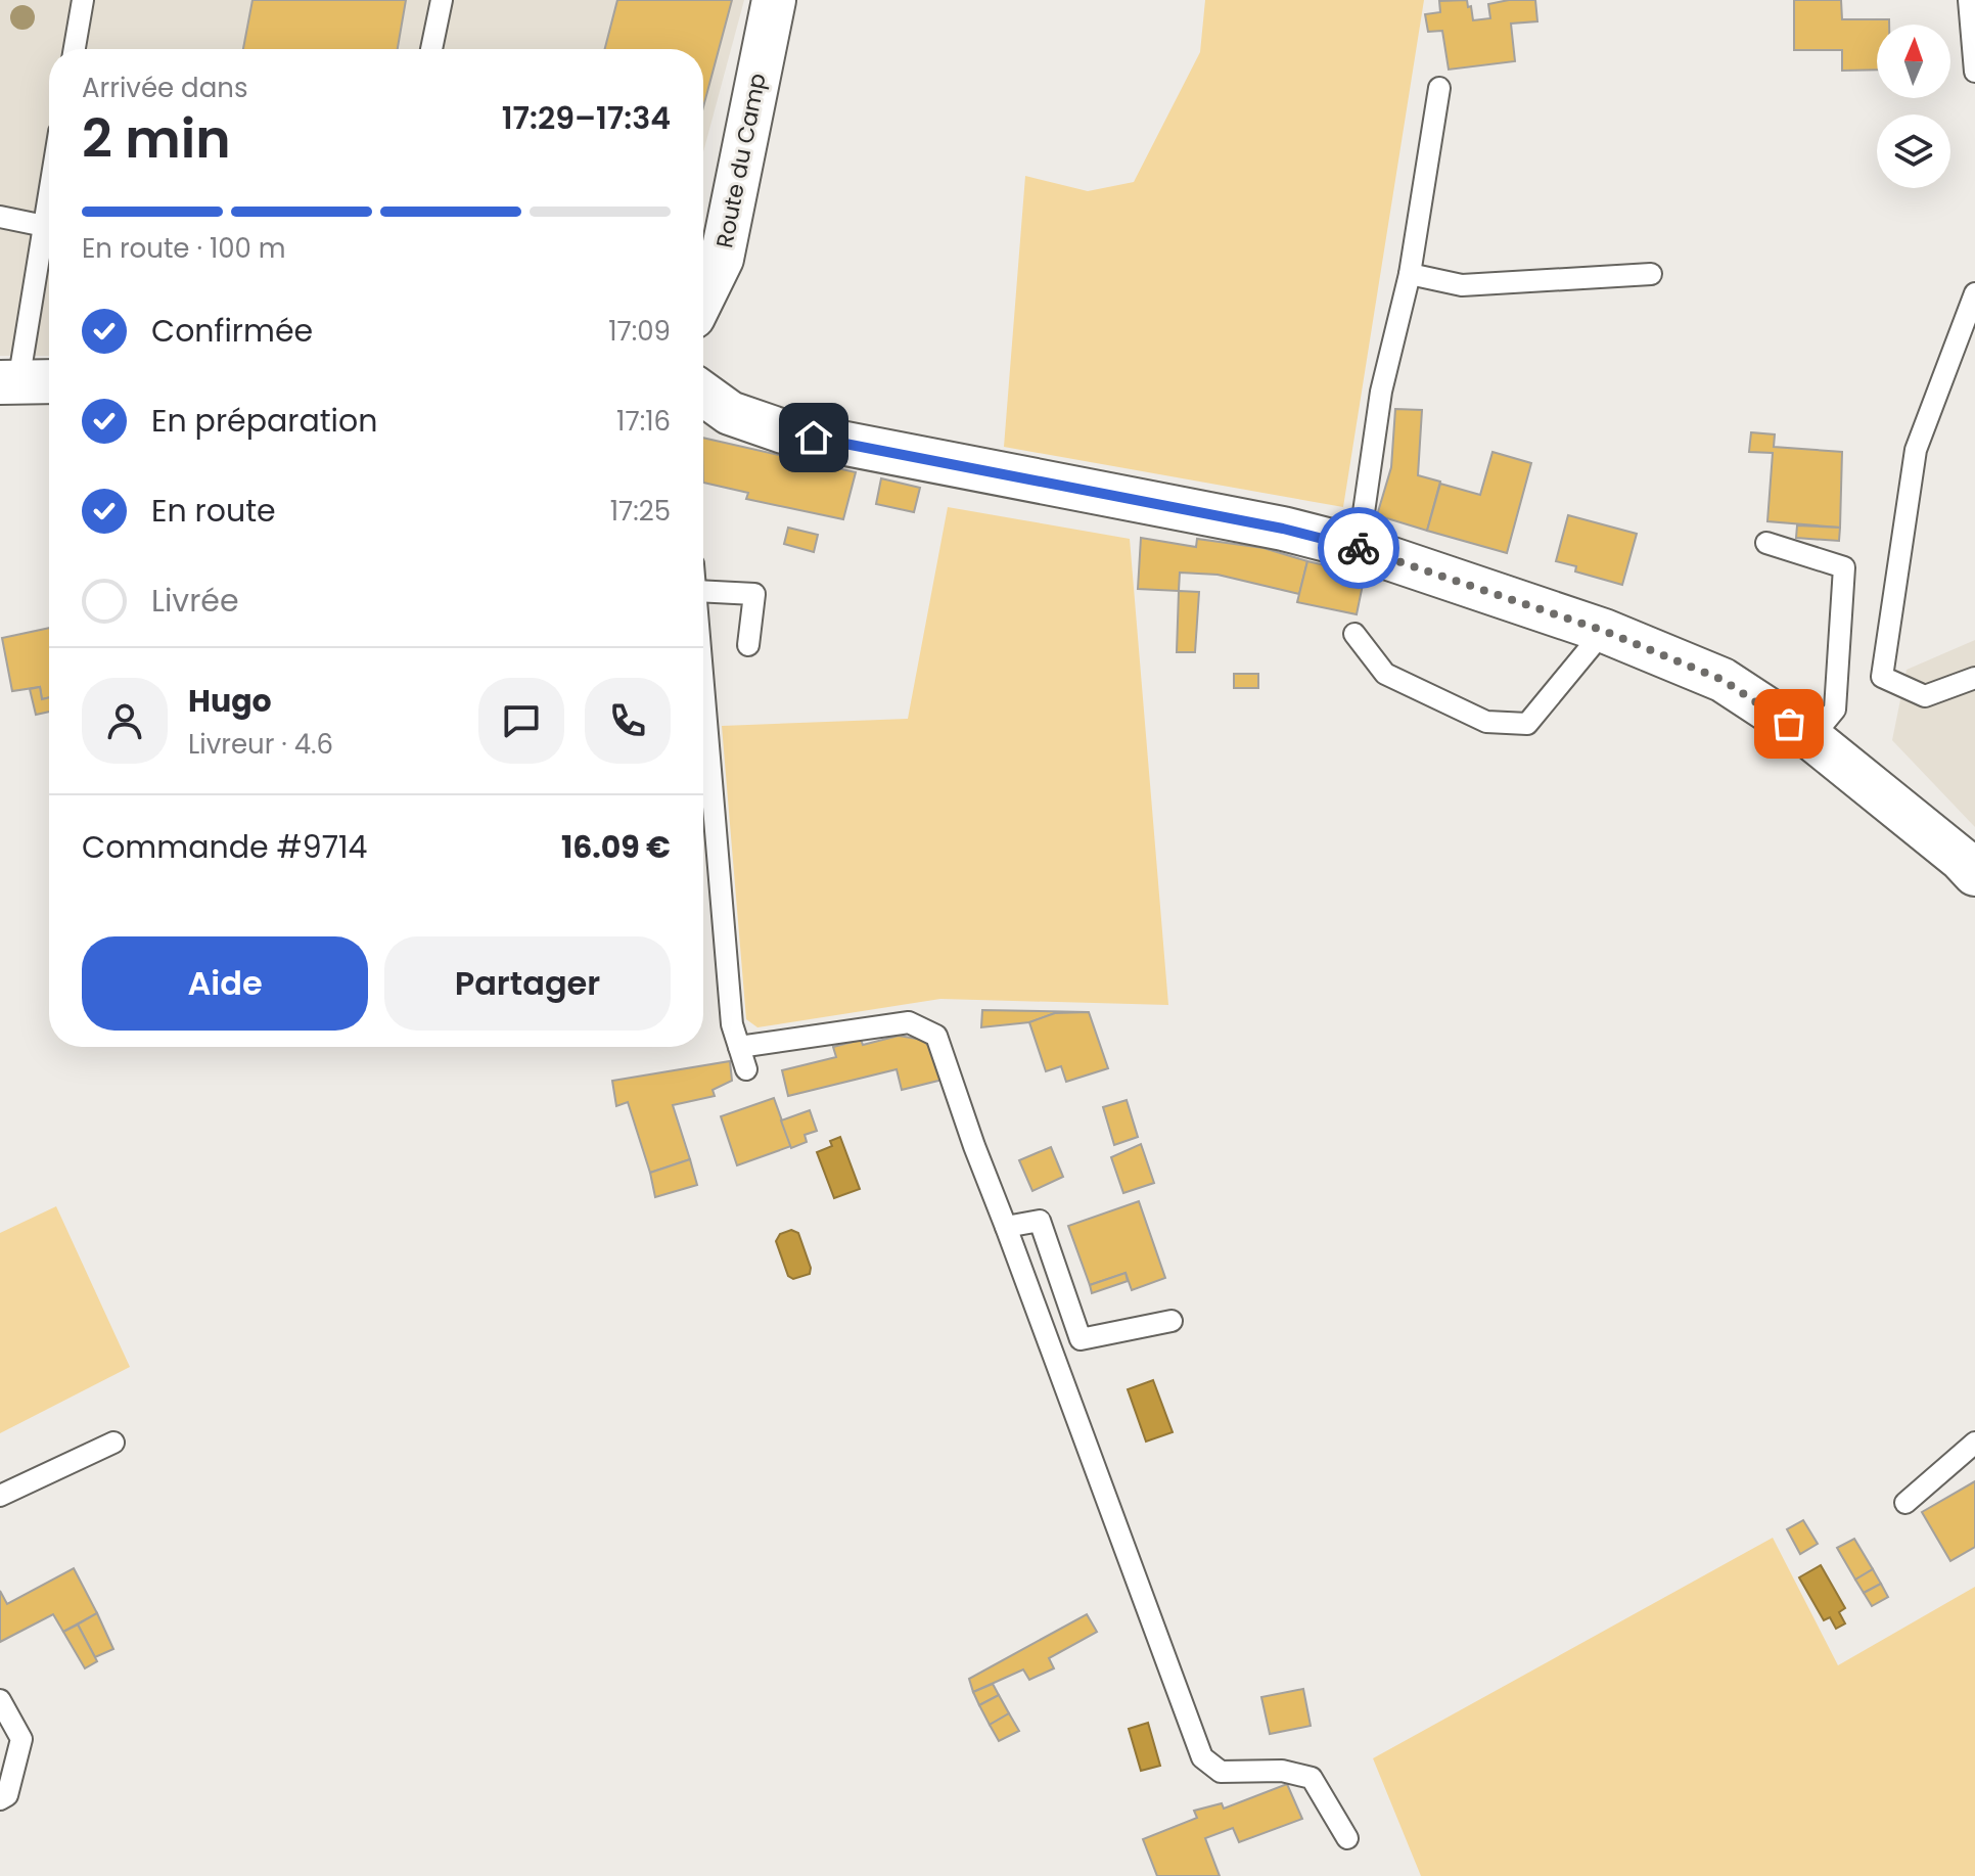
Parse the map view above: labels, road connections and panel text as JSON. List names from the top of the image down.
{
  "streets": {
    "street": ["Route du Camp"]
  },
  "north": "top",
  "page": {
    "heading": ["2 min", "Arrivée dans", "17:29–17:34"],
    "panel": [
      "Hugo",
      "Livreur · 4.6",
      "Commande #9714",
      "16.09 €"
    ],
    "bar": "En route · 100 m",
    "list": [
      ["Confirmée", "17:09"],
      ["En préparation", "17:16"],
      ["En route", "17:25"],
      "Livrée"
    ],
    "buttons": ["Aide", "Partager"]
  }
}
